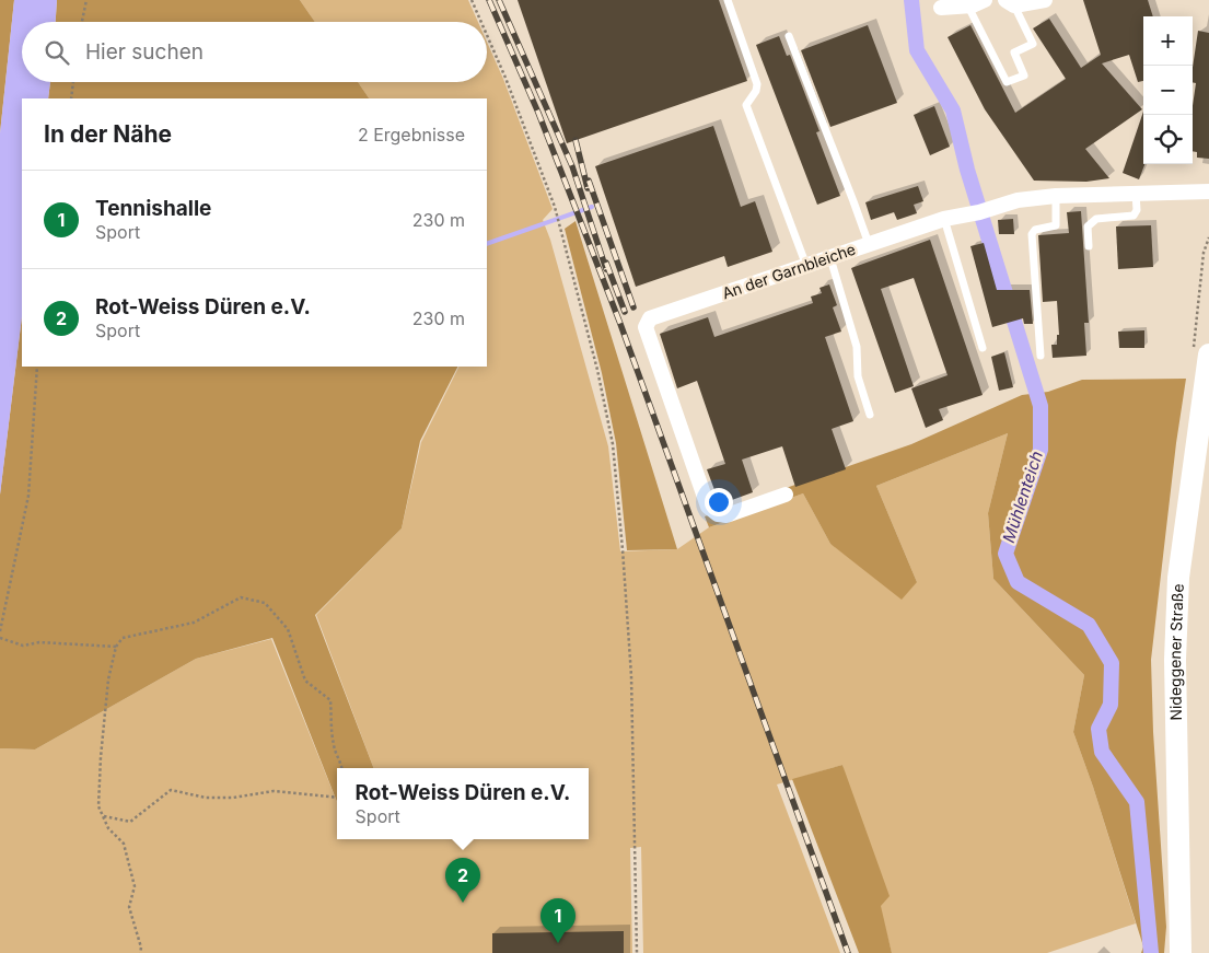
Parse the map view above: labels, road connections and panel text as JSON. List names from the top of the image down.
{
  "streets": {
    "main road": ["Nideggener Straße"],
    "street": ["An der Garnbleiche"]
  },
  "water": ["Mühlenteich"],
  "page": {
    "map_buttons": ["+", "−"],
    "search": "Hier suchen",
    "heading": ["In der Nähe", "2 Ergebnisse"],
    "list": [
      {
        "mark": "1",
        "name": "Tennishalle",
        "note": "Sport",
        "value": "230 m"
      },
      {
        "mark": "2",
        "name": "Rot-Weiss Düren e.V.",
        "note": "Sport",
        "value": "230 m"
      }
    ],
    "popup": ["Rot-Weiss Düren e.V.", "Sport"],
    "pins": ["2", "1"]
  }
}
